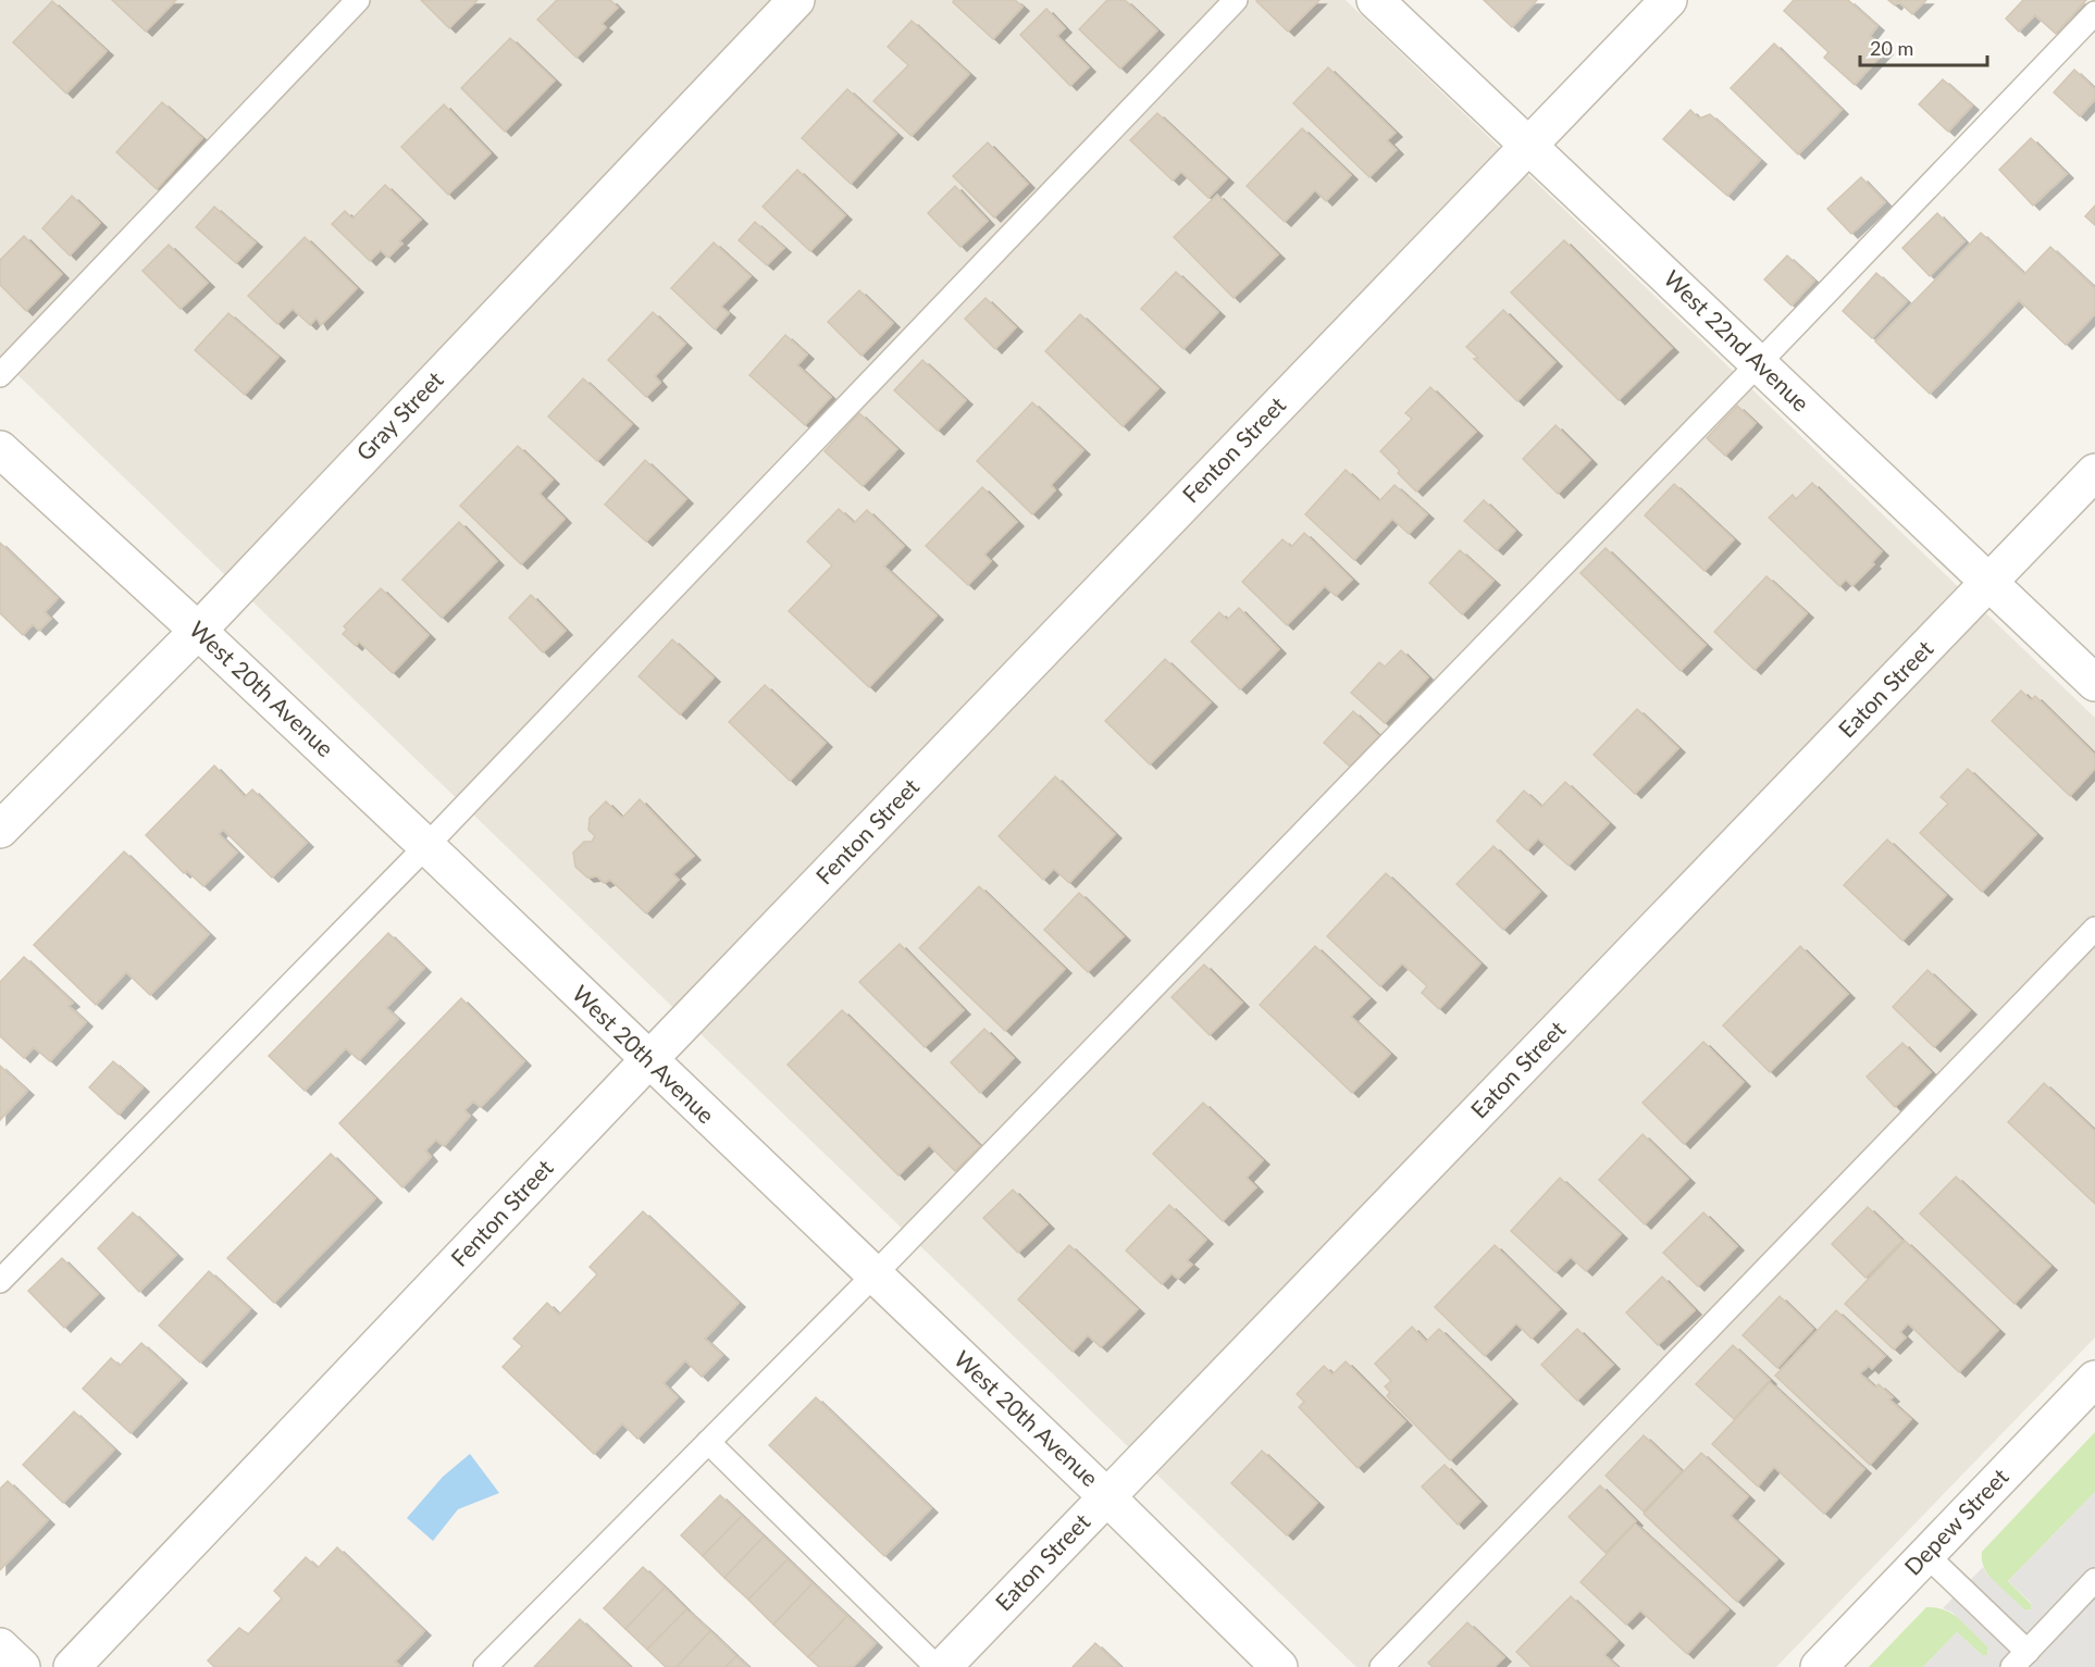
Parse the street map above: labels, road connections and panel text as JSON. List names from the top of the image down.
{
  "streets": {
    "street": [
      "West 22nd Avenue",
      "Gray Street",
      "Fenton Street",
      "West 20th Avenue",
      "Eaton Street",
      "Depew Street"
    ]
  },
  "crossings": [
    ["West 22nd Avenue", "Fenton Street"],
    ["West 22nd Avenue", "Eaton Street"],
    ["Gray Street", "West 20th Avenue"],
    ["Fenton Street", "West 20th Avenue"],
    ["West 20th Avenue", "Eaton Street"]
  ],
  "scale_bar": "20 m"
}
